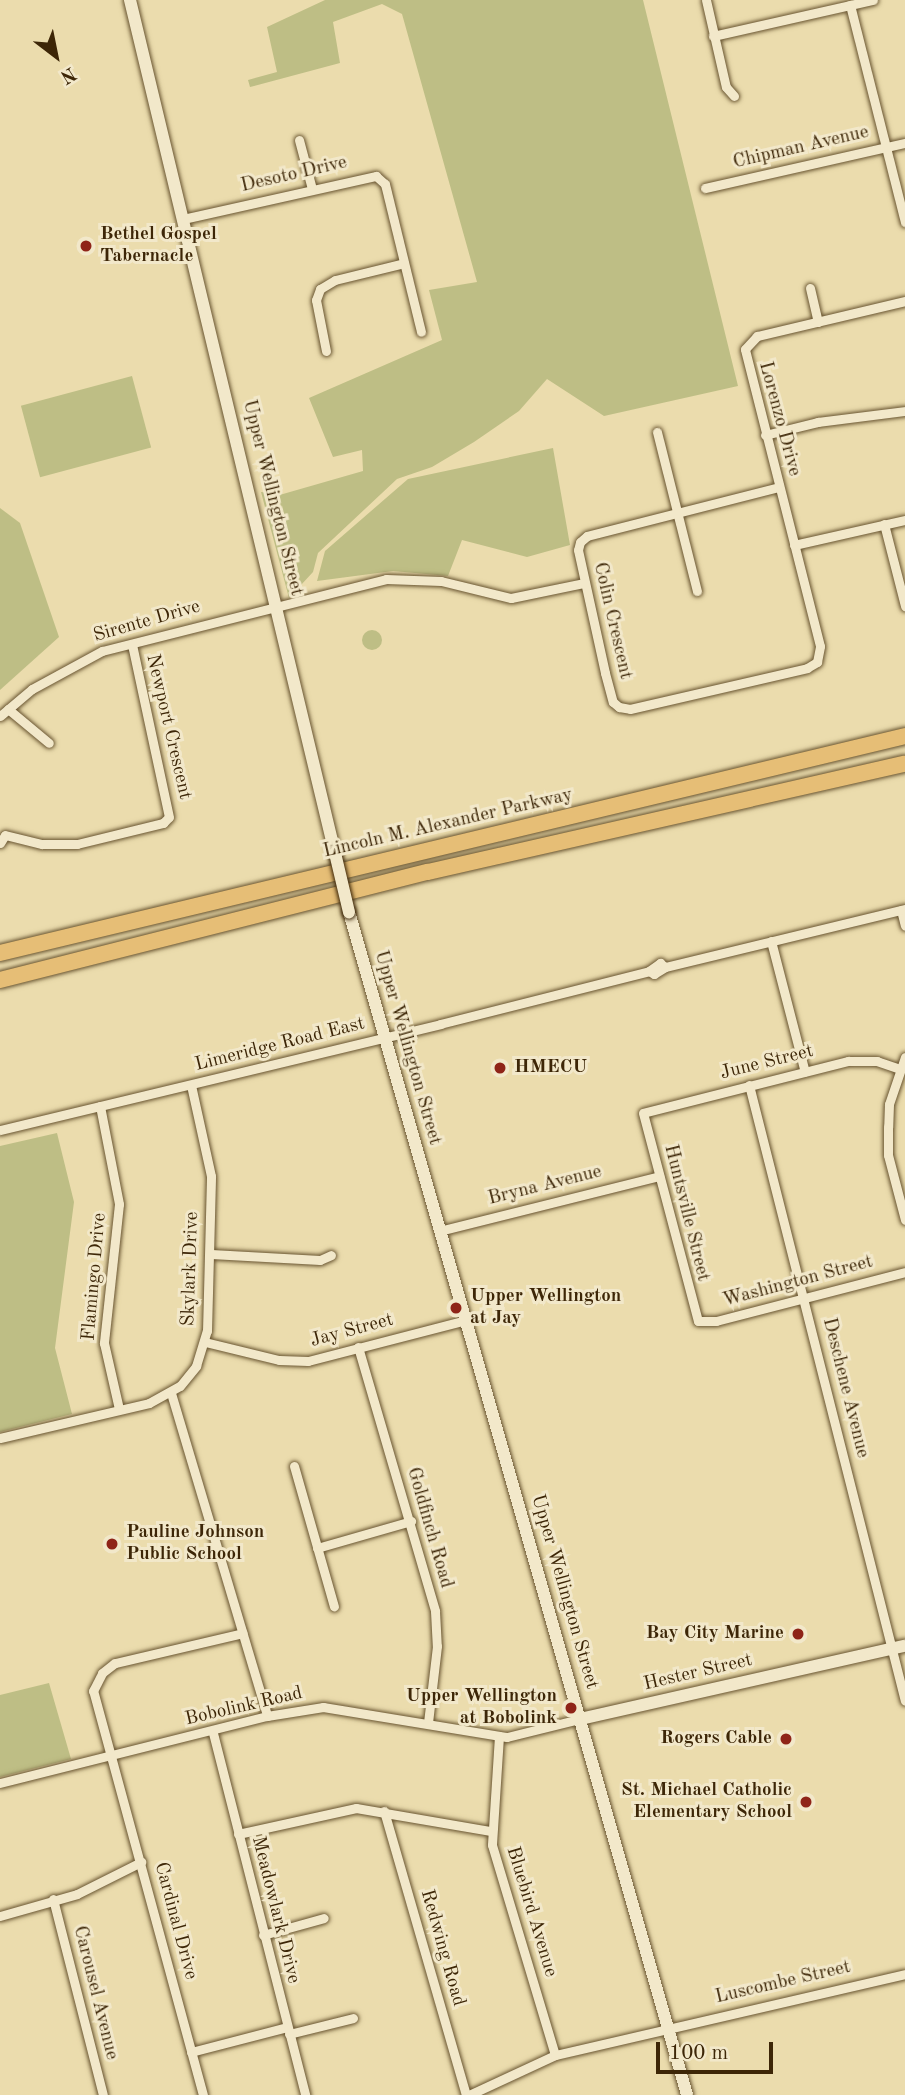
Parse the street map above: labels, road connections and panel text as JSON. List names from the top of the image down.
{
  "streets": {
    "highway": ["Lincoln M. Alexander Parkway"],
    "main road": ["Upper Wellington Street", "Hester Street"],
    "street": [
      "Chipman Avenue",
      "Desoto Drive",
      "Lorenzo Drive",
      "Colin Crescent",
      "Sirente Drive",
      "Newport Crescent",
      "Limeridge Road East",
      "June Street",
      "Bryna Avenue",
      "Huntsville Street",
      "Skylark Drive",
      "Flamingo Drive",
      "Washington Street",
      "Jay Street",
      "Deschene Avenue",
      "Goldfinch Road",
      "Bobolink Road",
      "Meadowlark Drive",
      "Bluebird Avenue",
      "Cardinal Drive",
      "Redwing Road",
      "Luscombe Street",
      "Carousel Avenue"
    ]
  },
  "crossings": [
    ["Desoto Drive", "Upper Wellington Street"],
    ["Lorenzo Drive", "Colin Crescent"],
    ["Upper Wellington Street", "Sirente Drive"],
    ["Upper Wellington Street", "Limeridge Road East"],
    ["Upper Wellington Street", "Bryna Avenue"],
    ["Upper Wellington Street", "Jay Street"],
    ["Upper Wellington Street", "Hester Street"],
    ["Upper Wellington Street", "Bobolink Road"],
    ["Upper Wellington Street", "Luscombe Street"],
    ["Colin Crescent", "Sirente Drive"],
    ["Sirente Drive", "Newport Crescent"],
    ["Limeridge Road East", "Skylark Drive"],
    ["Limeridge Road East", "Flamingo Drive"],
    ["June Street", "Huntsville Street"],
    ["June Street", "Deschene Avenue"],
    ["Bryna Avenue", "Huntsville Street"],
    ["Huntsville Street", "Washington Street"],
    ["Skylark Drive", "Jay Street"],
    ["Washington Street", "Deschene Avenue"],
    ["Jay Street", "Goldfinch Road"],
    ["Deschene Avenue", "Hester Street"],
    ["Goldfinch Road", "Bobolink Road"],
    ["Hester Street", "Bobolink Road"],
    ["Bobolink Road", "Meadowlark Drive"],
    ["Bobolink Road", "Bluebird Avenue"],
    ["Bobolink Road", "Cardinal Drive"]
  ],
  "places": [
    "Bethel Gospel Tabernacle",
    "HMECU",
    "Upper Wellington at Jay",
    "Pauline Johnson Public School",
    "Bay City Marine",
    "Upper Wellington at Bobolink",
    "Rogers Cable",
    "St. Michael Catholic Elementary School"
  ],
  "scale_bar": "100 m",
  "north": "bottom right"
}
